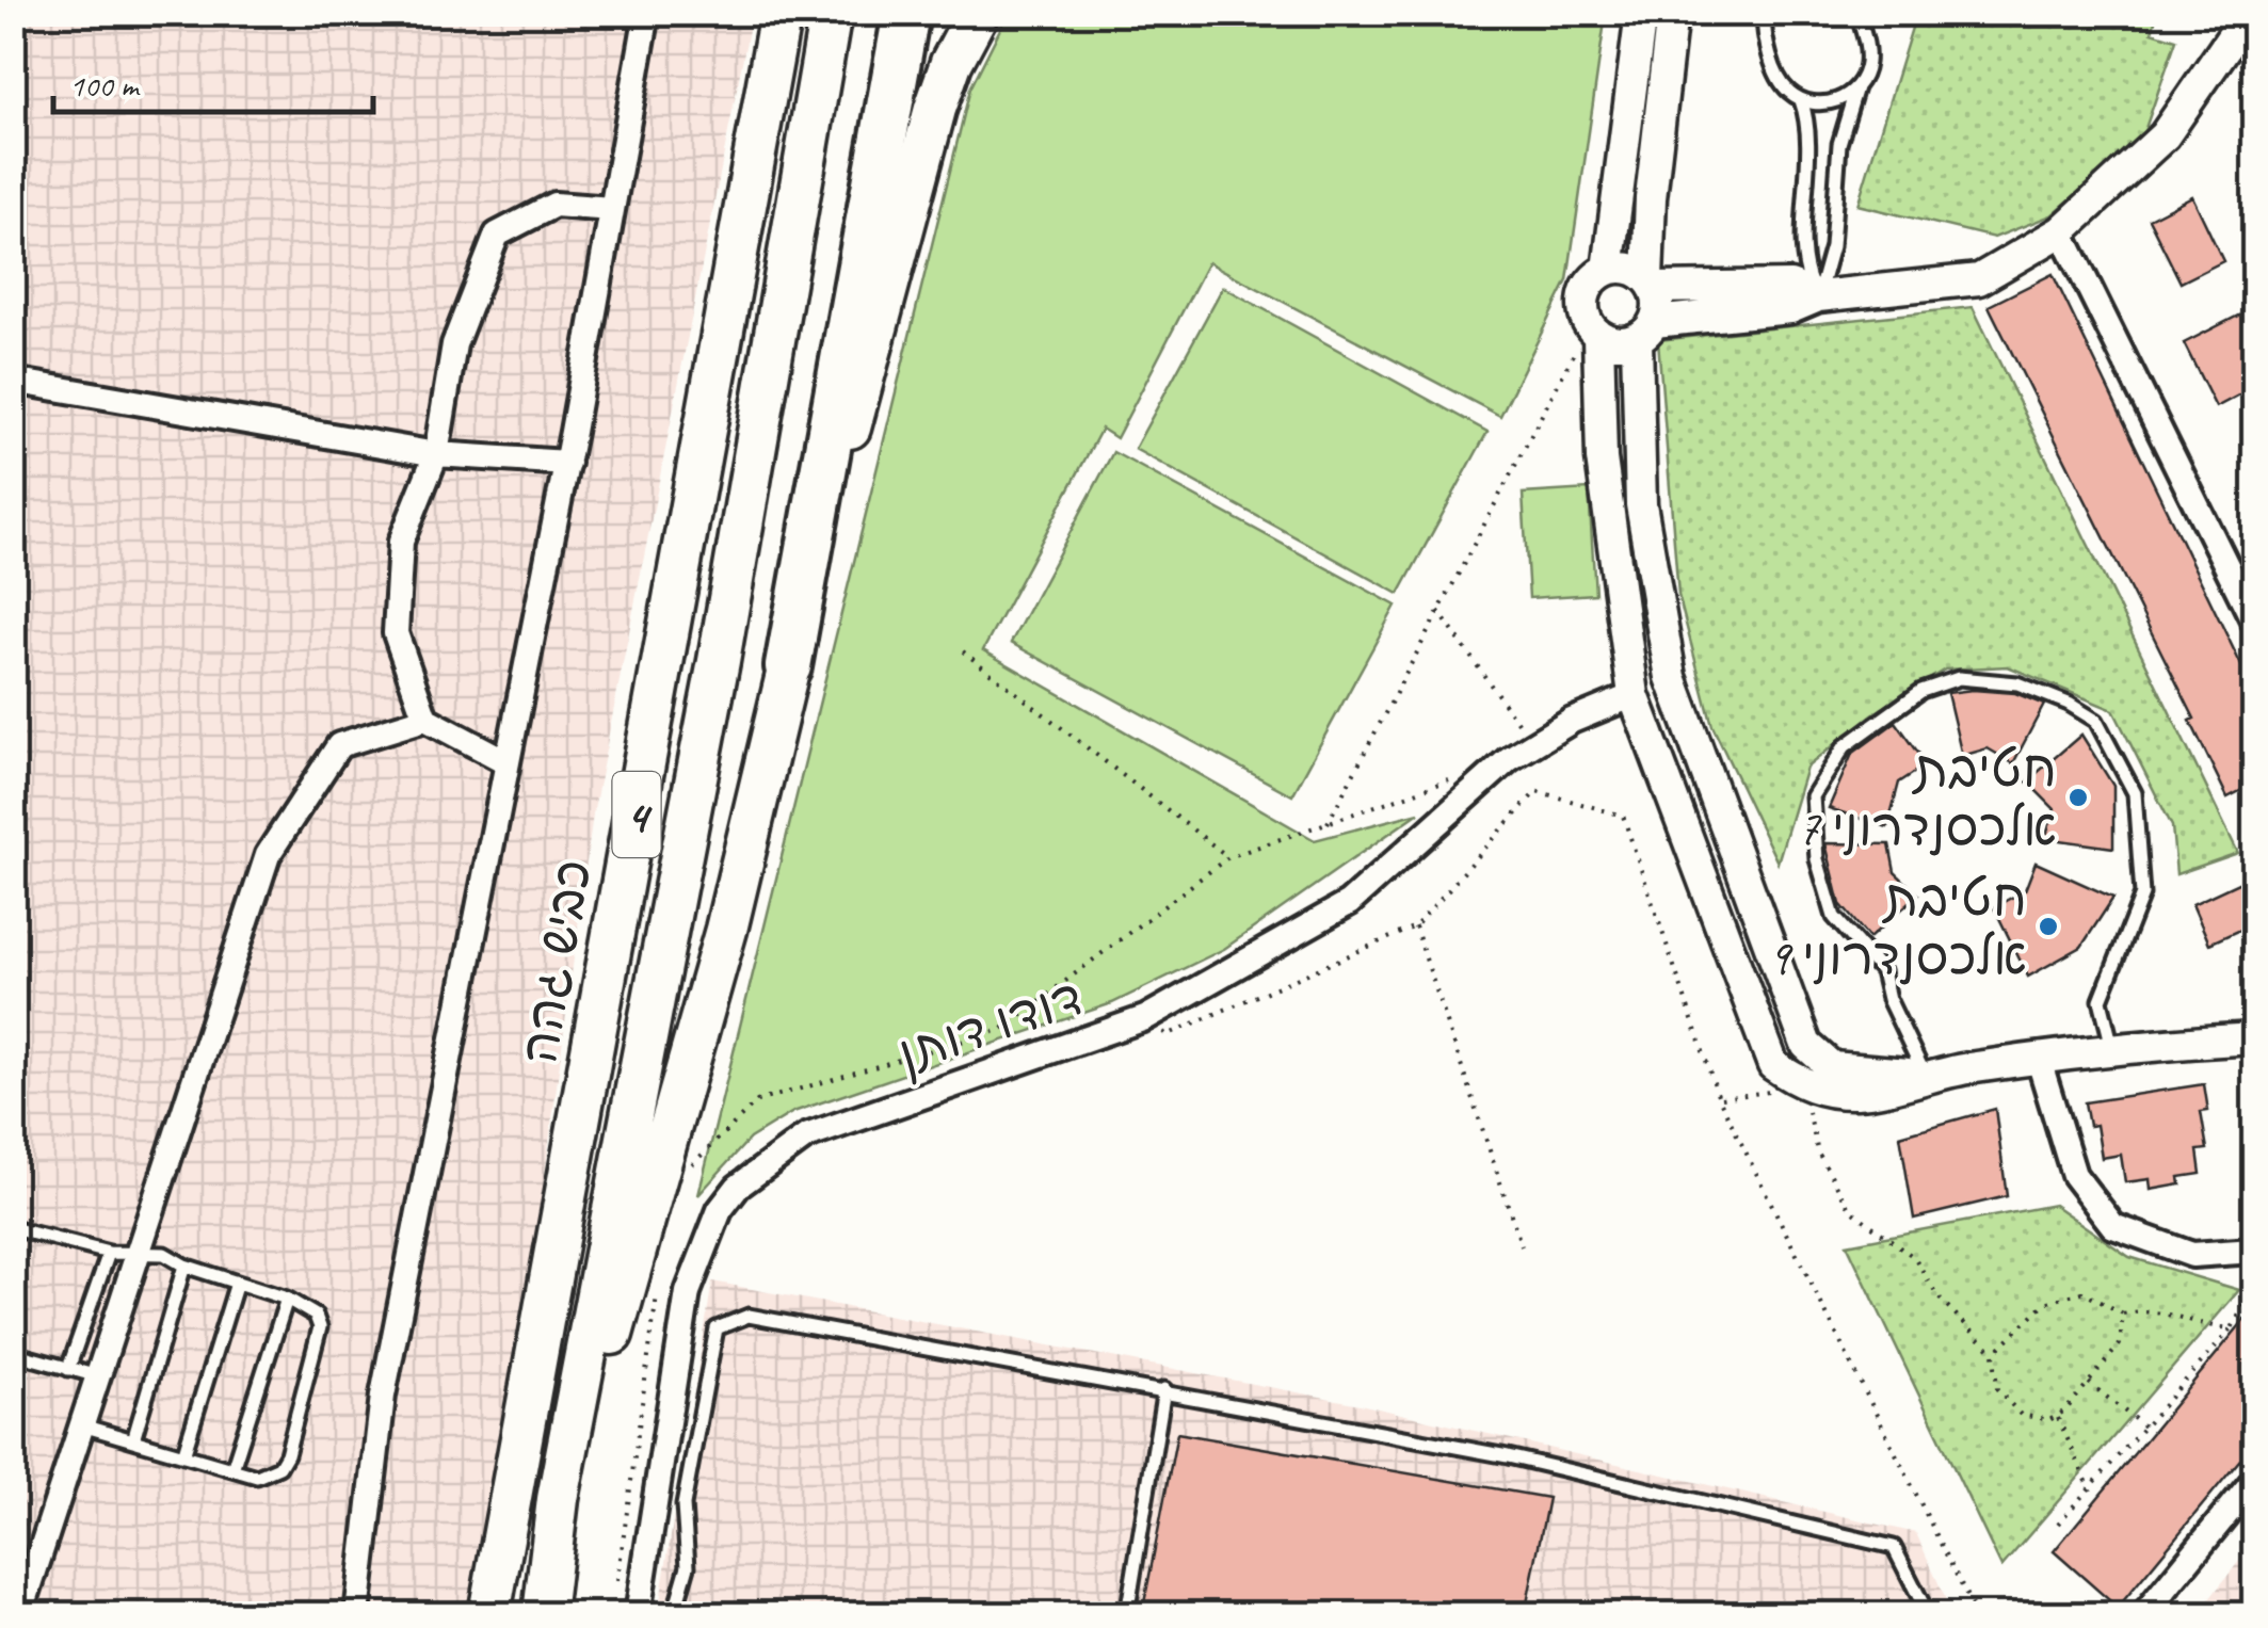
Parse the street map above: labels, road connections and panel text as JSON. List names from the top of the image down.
{
  "streets": {
    "highway": ["4", "כביש גהה"],
    "street": ["דודו דותן"]
  },
  "places": ["חטיבת אלכסנדרוני 7", "חטיבת אלכסנדרוני 9"],
  "scale_bar": "100 m"
}
